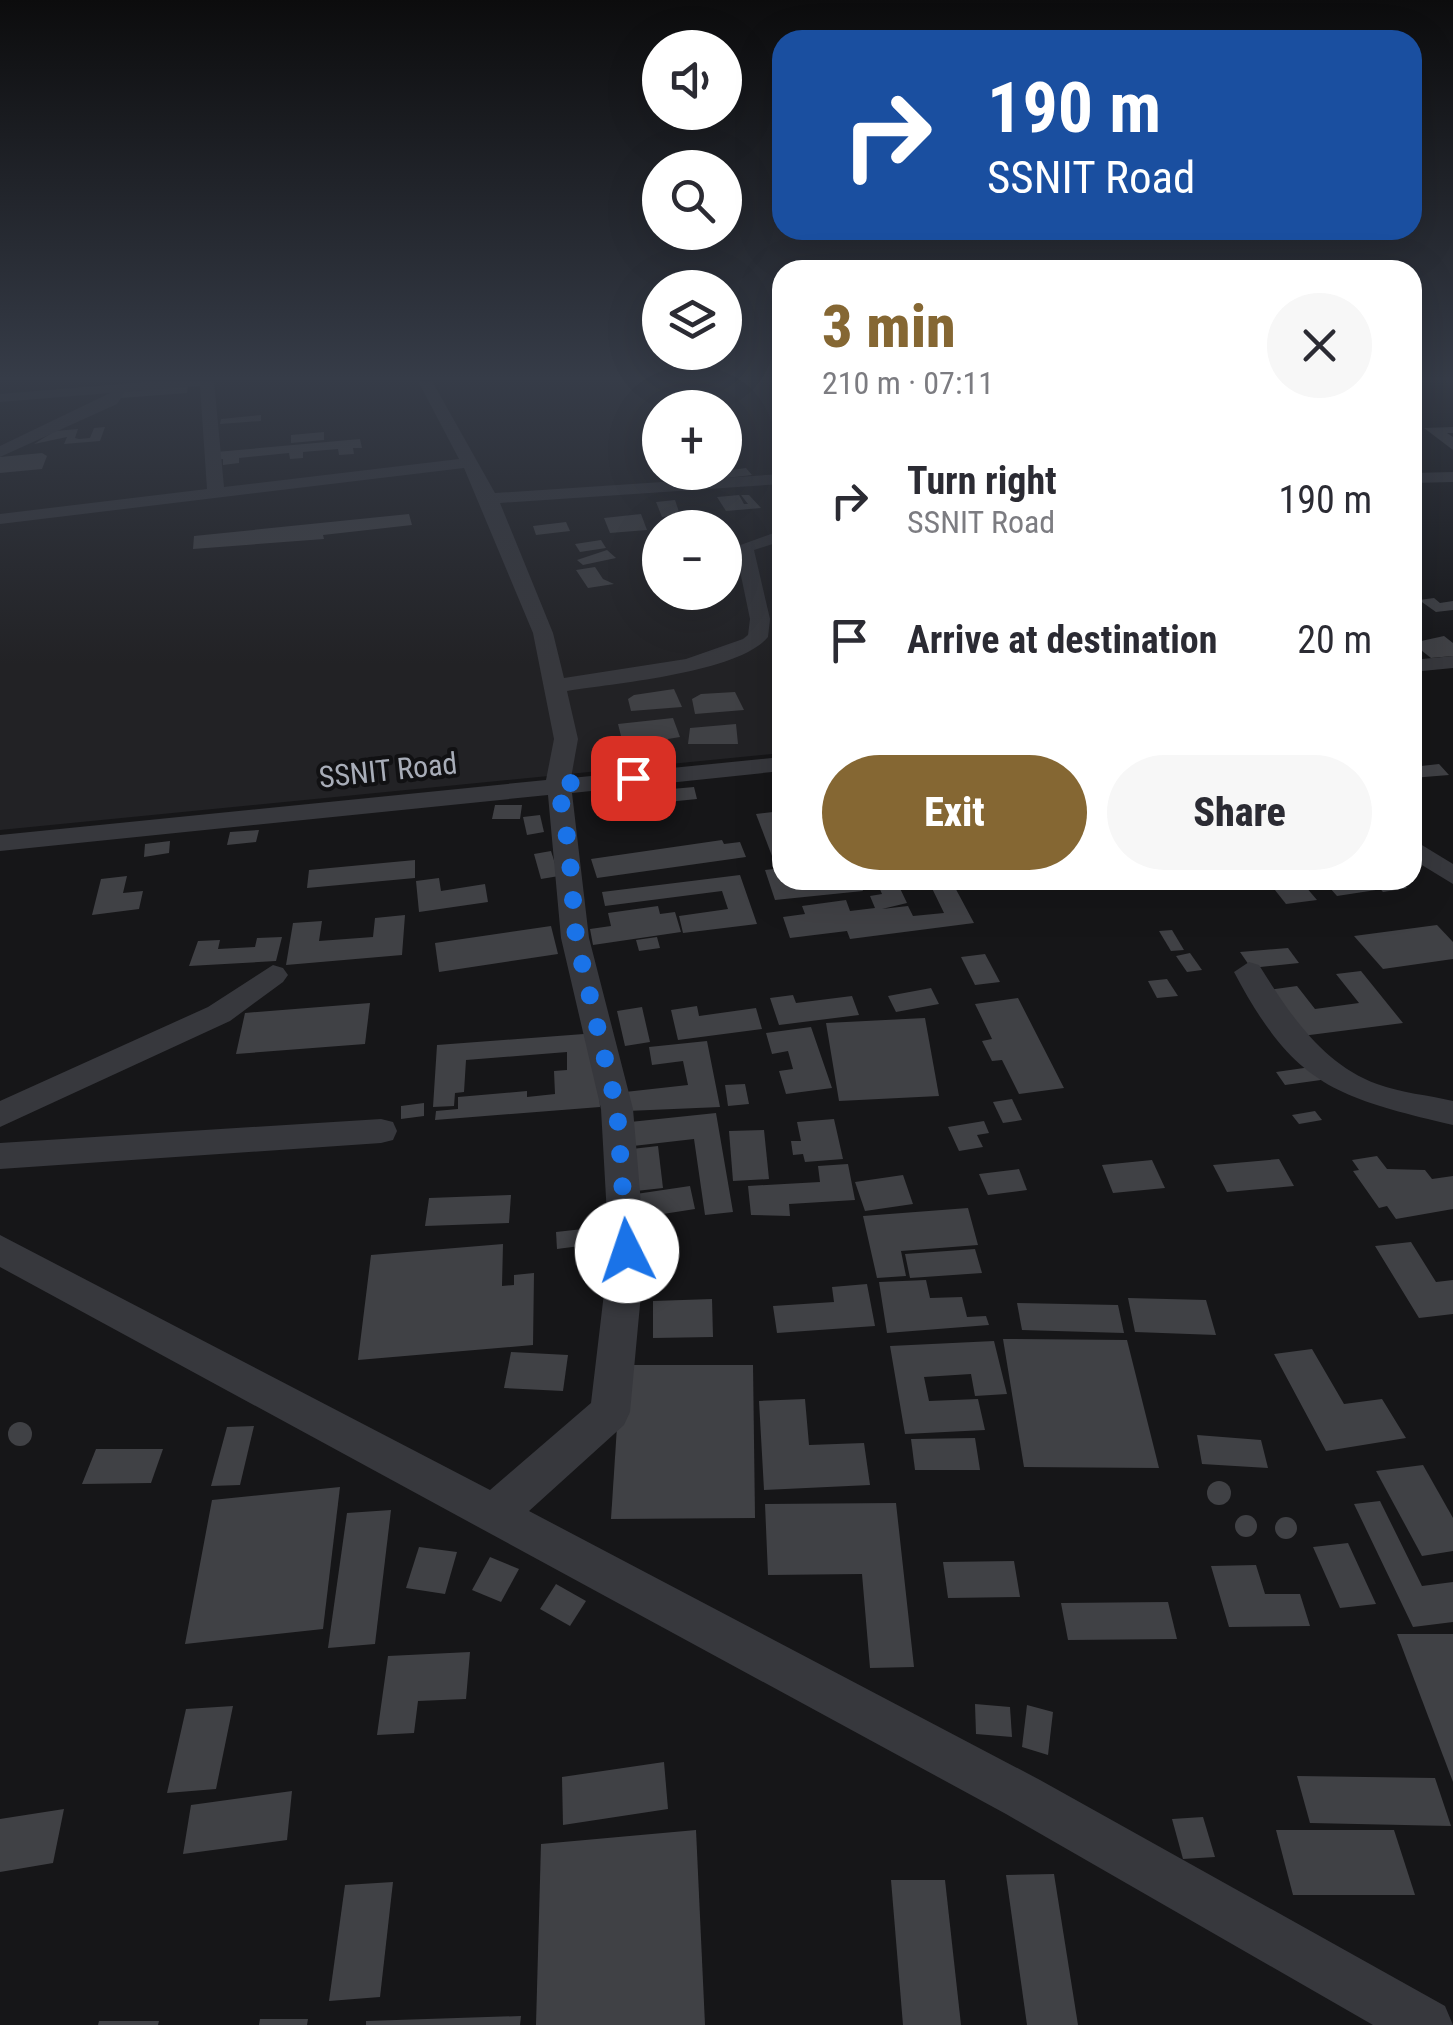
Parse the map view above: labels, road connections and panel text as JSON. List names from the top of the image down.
{
  "streets": {
    "street": ["SSNIT Road"]
  },
  "page": {
    "map_buttons": ["+", "−"],
    "turn": ["190 m", "SSNIT Road"],
    "heading": ["3 min", "210 m · 07:11"],
    "list": [
      {
        "name": "Turn right",
        "note": "SSNIT Road",
        "value": "190 m"
      },
      {
        "name": "Arrive at destination",
        "value": "20 m"
      }
    ],
    "buttons": ["Exit", "Share"]
  }
}
